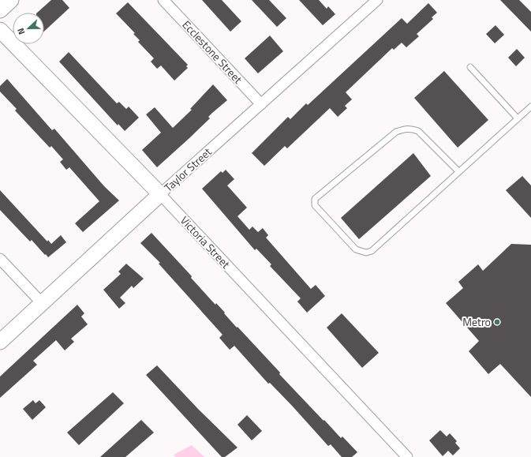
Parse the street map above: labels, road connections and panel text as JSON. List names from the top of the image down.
{
  "streets": {
    "street": ["Ecclestone Street", "Taylor Street", "Victoria Street"]
  },
  "crossings": [
    ["Ecclestone Street", "Taylor Street"],
    ["Taylor Street", "Victoria Street"]
  ],
  "places": ["Metro"],
  "north": "left"
}
